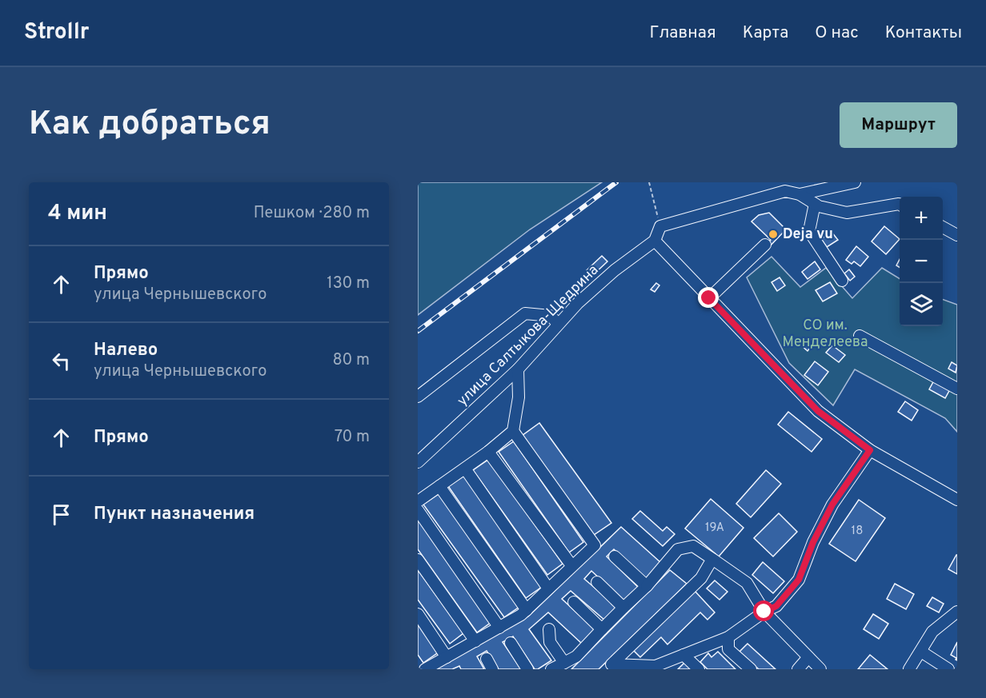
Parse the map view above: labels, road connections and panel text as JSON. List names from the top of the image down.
{
  "streets": {
    "street": ["улица Салтыкова-Щедрина"]
  },
  "parks": ["СО им. Менделеева"],
  "places": ["Deja vu"],
  "house_numbers": ["19А", "18"],
  "page": {
    "header": "Strollr",
    "nav": [
      "Главная",
      "Карта",
      "О нас",
      "Контакты"
    ],
    "buttons": "Маршрут",
    "title": "Как добраться",
    "heading": ["4 мин", "Пешком · 280 m"],
    "map_buttons": ["+", "−"],
    "list": [
      ["Прямо", "улица Чернышевского", "130 m"],
      ["Налево", "улица Чернышевского", "80 m"],
      ["Прямо", "70 m"],
      "Пункт назначения"
    ]
  }
}
